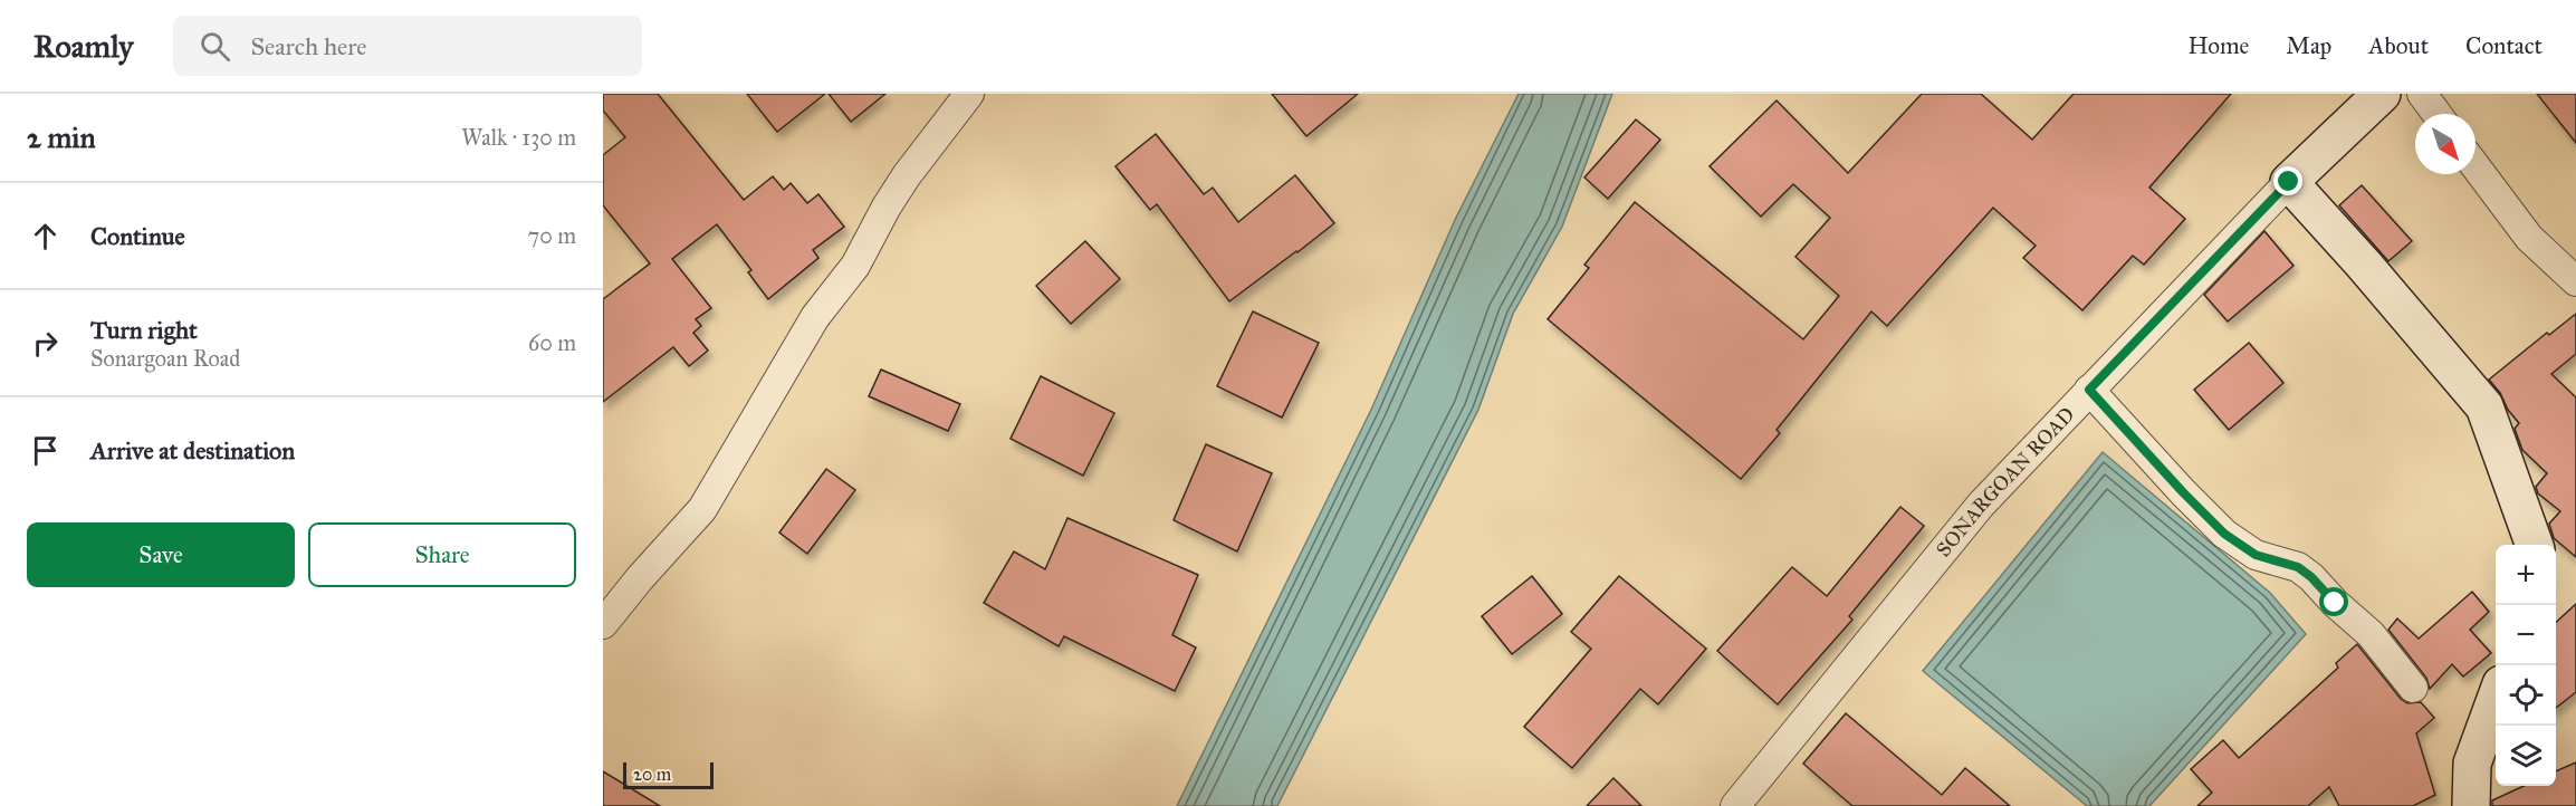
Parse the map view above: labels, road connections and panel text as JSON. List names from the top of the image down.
{
  "streets": {
    "main road": ["SONARGOAN ROAD"]
  },
  "scale_bar": "20 m",
  "north": "bottom right",
  "page": {
    "header": "Roamly",
    "search": "Search here",
    "nav": [
      "Home",
      "Map",
      "About",
      "Contact"
    ],
    "heading": ["2 min", "Walk · 130 m"],
    "list": [
      ["Continue", "70 m"],
      ["Turn right", "Sonargoan Road", "60 m"],
      "Arrive at destination"
    ],
    "buttons": ["Save", "Share"],
    "map_buttons": ["+", "−"],
    "scale": "20 m"
  }
}
